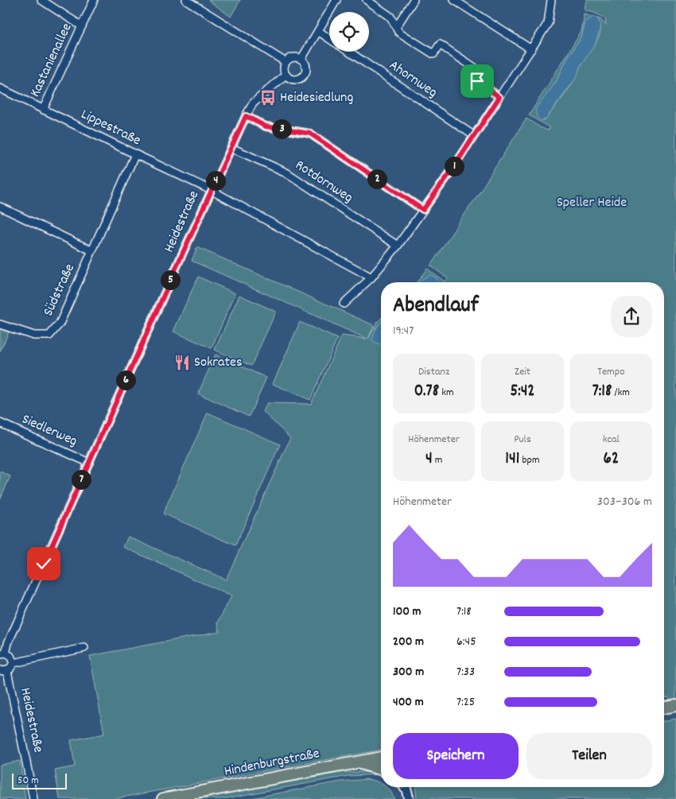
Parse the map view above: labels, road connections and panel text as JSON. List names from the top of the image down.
{
  "streets": {
    "main road": ["Hindenburgstraße"],
    "street": [
      "Kastanienallee",
      "Ahornweg",
      "Lippestraße",
      "Rotdornweg",
      "Heidestraße",
      "Südstraße",
      "Siedlerweg"
    ]
  },
  "crossings": [
    ["Kastanienallee", "Lippestraße"],
    ["Lippestraße", "Heidestraße"],
    ["Lippestraße", "Südstraße"],
    ["Rotdornweg", "Heidestraße"],
    ["Heidestraße", "Siedlerweg"]
  ],
  "parks": ["Speller Heide"],
  "places": {
    "bus stop": ["Heidesiedlung"],
    "restaurant": ["Sokrates"]
  },
  "scale_bar": "50 m",
  "page": {
    "pins": [
      "3",
      "1",
      "2",
      "4",
      "5",
      "6",
      "7"
    ],
    "heading": ["Abendlauf", "19:47"],
    "stats": [
      ["Distanz", "0.78 km"],
      ["Zeit", "5:42"],
      ["Tempo", "7:18 /km"],
      ["Höhenmeter", "4 m"],
      ["Puls", "141 bpm"],
      ["kcal", "62"]
    ],
    "chart": ["Höhenmeter", "303–306 m"],
    "list": [
      {
        "name": "100 m",
        "note": "7:18"
      },
      {
        "name": "200 m",
        "note": "6:45"
      },
      {
        "name": "300 m",
        "note": "7:33"
      },
      {
        "name": "400 m",
        "note": "7:25"
      }
    ],
    "buttons": ["Speichern", "Teilen"],
    "scale": "50 m"
  }
}
